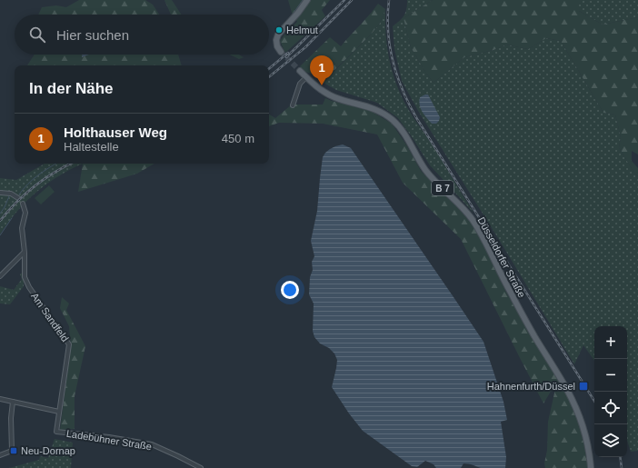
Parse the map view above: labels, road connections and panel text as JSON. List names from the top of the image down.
{
  "streets": {
    "main road": ["B 7", "Düsseldorfer Straße"],
    "street": ["Am Sandfeld", "Ladebühner Straße"]
  },
  "crossings": [
    ["Am Sandfeld", "Ladebühner Straße"]
  ],
  "places": {
    "other": ["Helmut"],
    "transit": ["Hahnenfurth/Düssel", "Neu-Dornap"]
  },
  "page": {
    "search": "Hier suchen",
    "pins": "1",
    "heading": "In der Nähe",
    "list": [
      {
        "mark": "1",
        "name": "Holthauser Weg",
        "note": "Haltestelle",
        "value": "450 m"
      }
    ],
    "map_buttons": ["+", "−"]
  }
}
